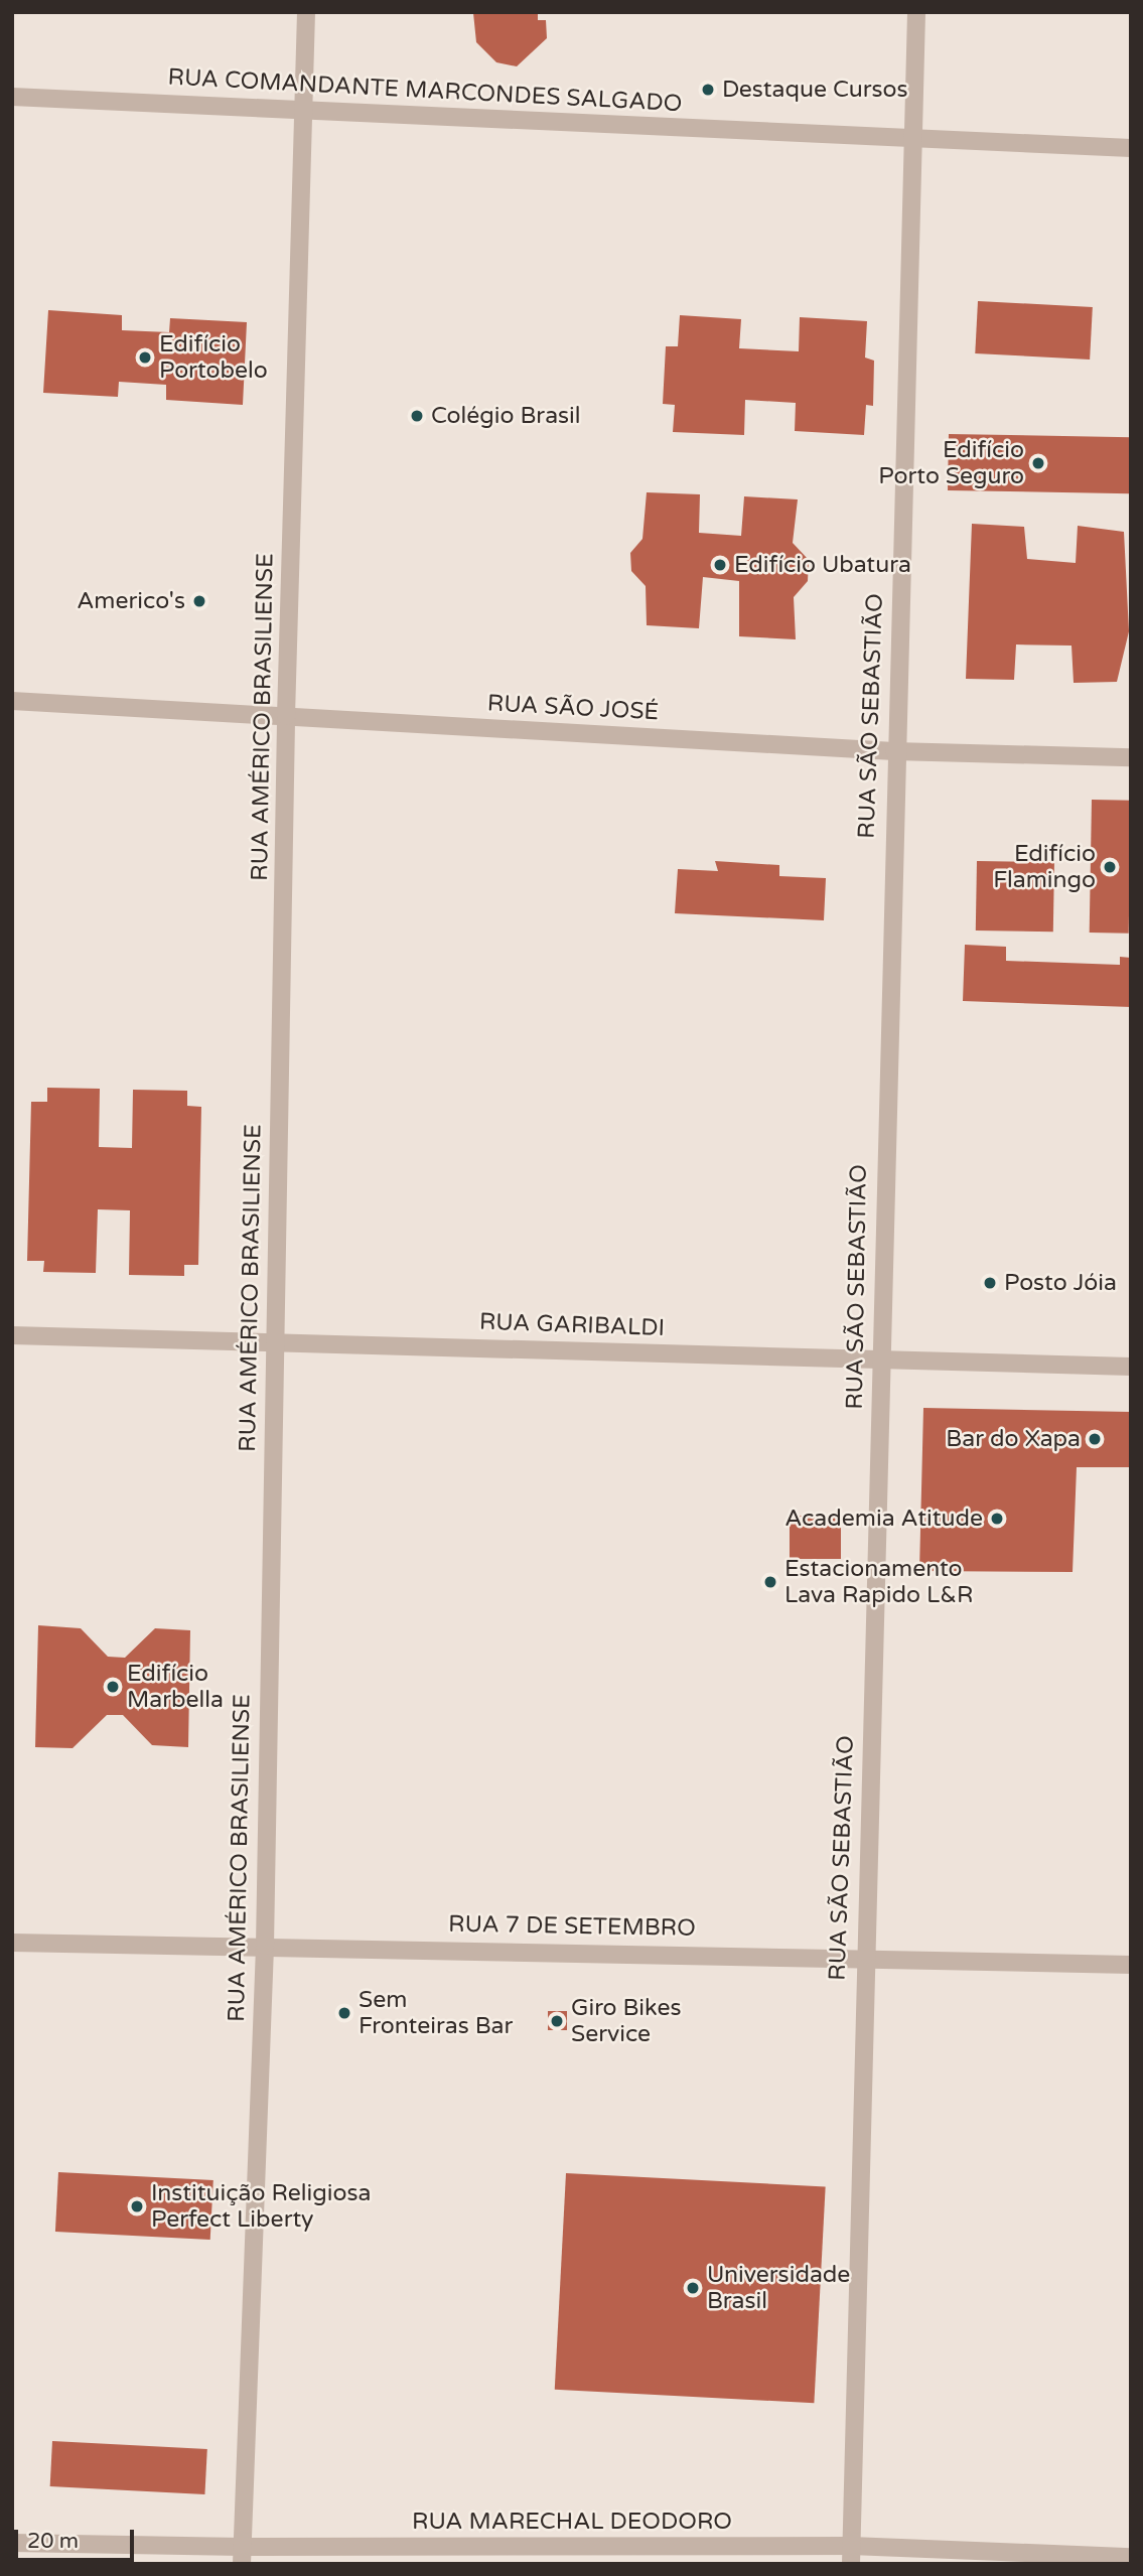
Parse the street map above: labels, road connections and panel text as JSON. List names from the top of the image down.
{
  "streets": {
    "street": [
      "RUA COMANDANTE MARCONDES SALGADO",
      "RUA SÃO JOSÉ",
      "RUA SÃO SEBASTIÃO",
      "RUA AMÉRICO BRASILIENSE",
      "RUA GARIBALDI",
      "RUA 7 DE SETEMBRO",
      "RUA MARECHAL DEODORO"
    ]
  },
  "crossings": [
    ["RUA COMANDANTE MARCONDES SALGADO", "RUA SÃO SEBASTIÃO"],
    ["RUA COMANDANTE MARCONDES SALGADO", "RUA AMÉRICO BRASILIENSE"],
    ["RUA SÃO JOSÉ", "RUA SÃO SEBASTIÃO"],
    ["RUA SÃO JOSÉ", "RUA AMÉRICO BRASILIENSE"],
    ["RUA SÃO SEBASTIÃO", "RUA GARIBALDI"],
    ["RUA SÃO SEBASTIÃO", "RUA 7 DE SETEMBRO"],
    ["RUA SÃO SEBASTIÃO", "RUA MARECHAL DEODORO"],
    ["RUA AMÉRICO BRASILIENSE", "RUA GARIBALDI"],
    ["RUA AMÉRICO BRASILIENSE", "RUA 7 DE SETEMBRO"],
    ["RUA AMÉRICO BRASILIENSE", "RUA MARECHAL DEODORO"]
  ],
  "places": [
    "Destaque Cursos",
    "Edifício Portobelo",
    "Colégio Brasil",
    "Edifício Porto Seguro",
    "Edifício Ubatura",
    "Americo's",
    "Edifício Flamingo",
    "Posto Jóia",
    "Bar do Xapa",
    "Academia Atitude",
    "Estacionamento Lava Rapido L&R",
    "Edifício Marbella",
    "Sem Fronteiras Bar",
    "Giro Bikes Service",
    "Instituição Religiosa Perfect Liberty",
    "Universidade Brasil"
  ],
  "scale_bar": "20 m"
}
